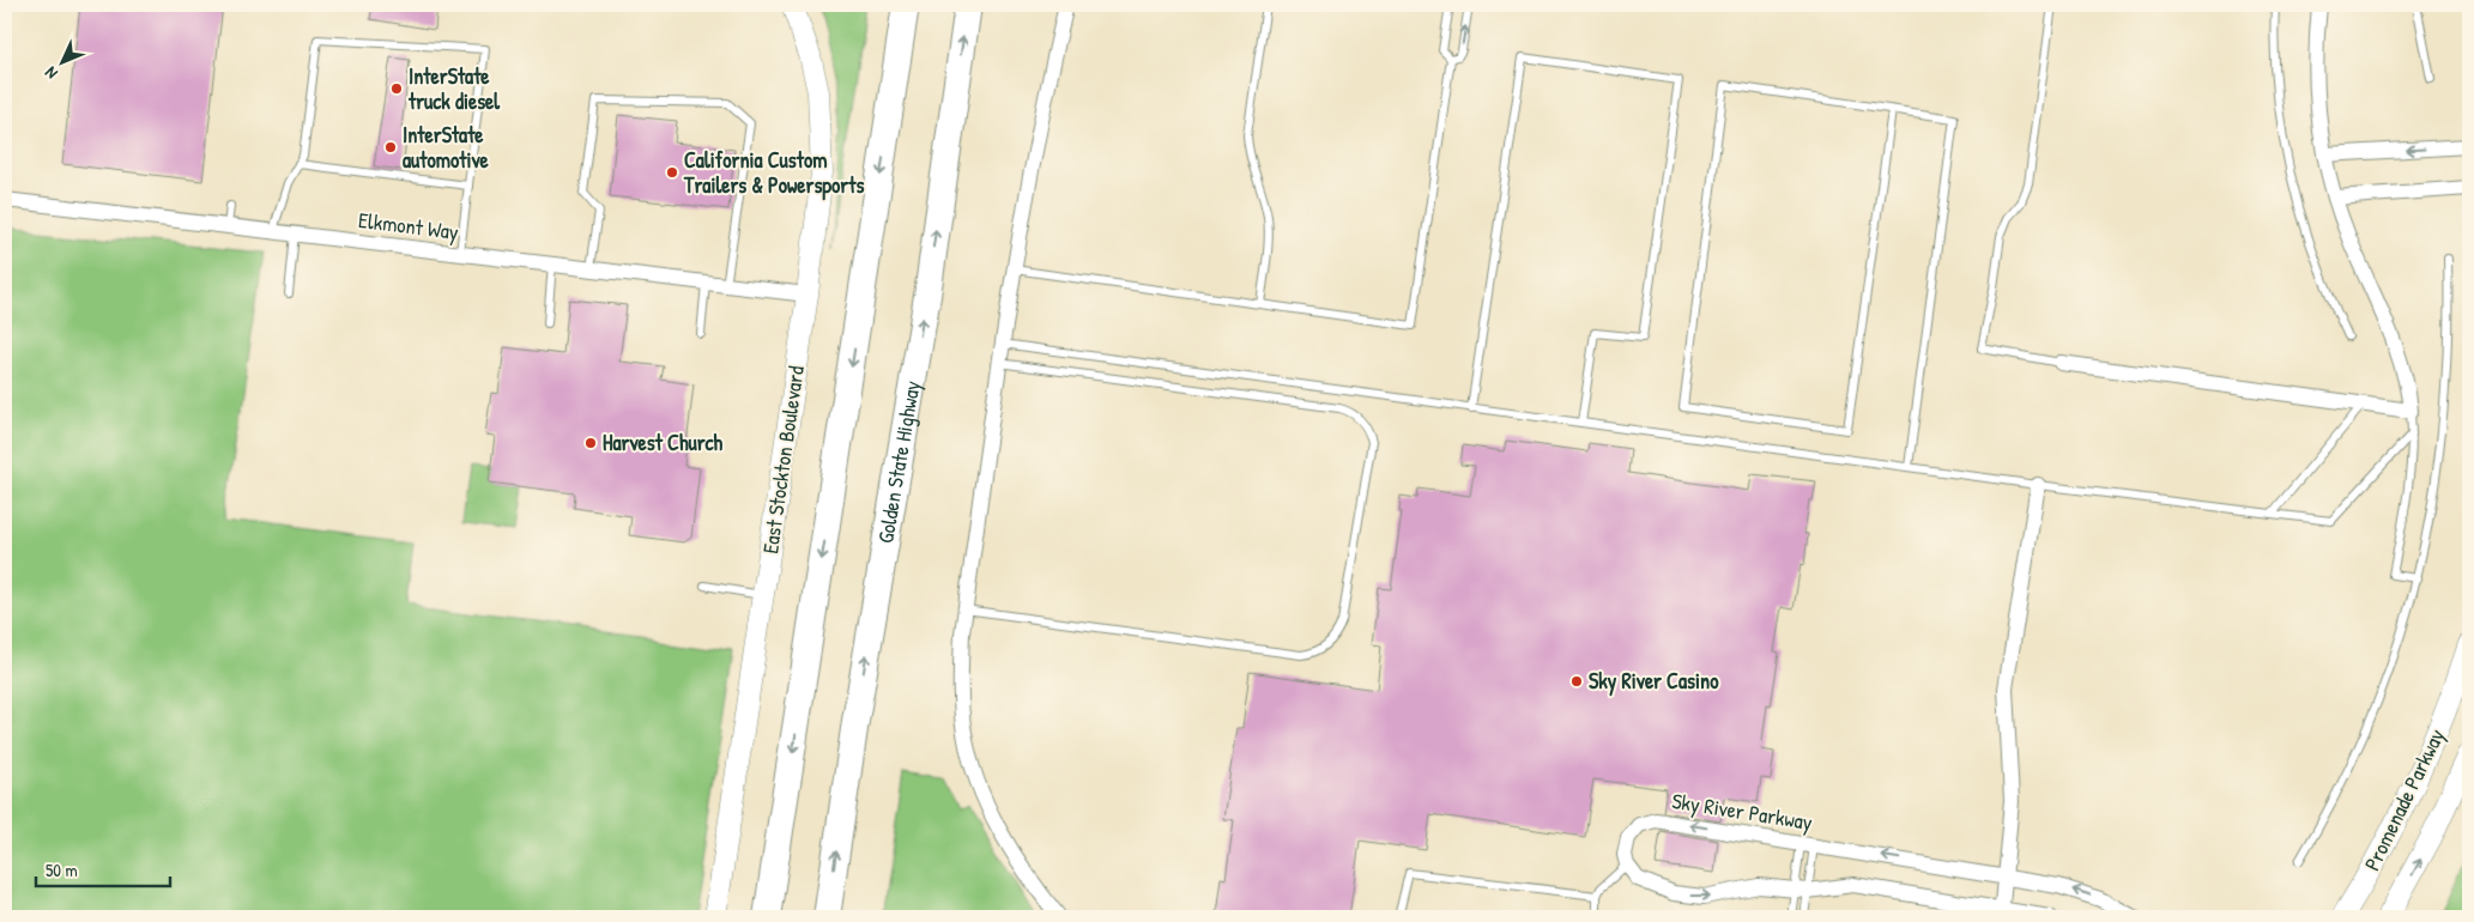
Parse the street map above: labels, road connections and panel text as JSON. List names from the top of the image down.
{
  "streets": {
    "highway": ["Golden State Highway"],
    "main road": ["East Stockton Boulevard", "Promenade Parkway"],
    "street": ["Elkmont Way", "Sky River Parkway"]
  },
  "crossings": [
    ["Elkmont Way", "East Stockton Boulevard"]
  ],
  "places": [
    "InterState truck diesel",
    "InterState automotive",
    "California Custom Trailers & Powersports",
    "Harvest Church",
    "Sky River Casino"
  ],
  "scale_bar": "50 m",
  "north": "bottom left"
}
